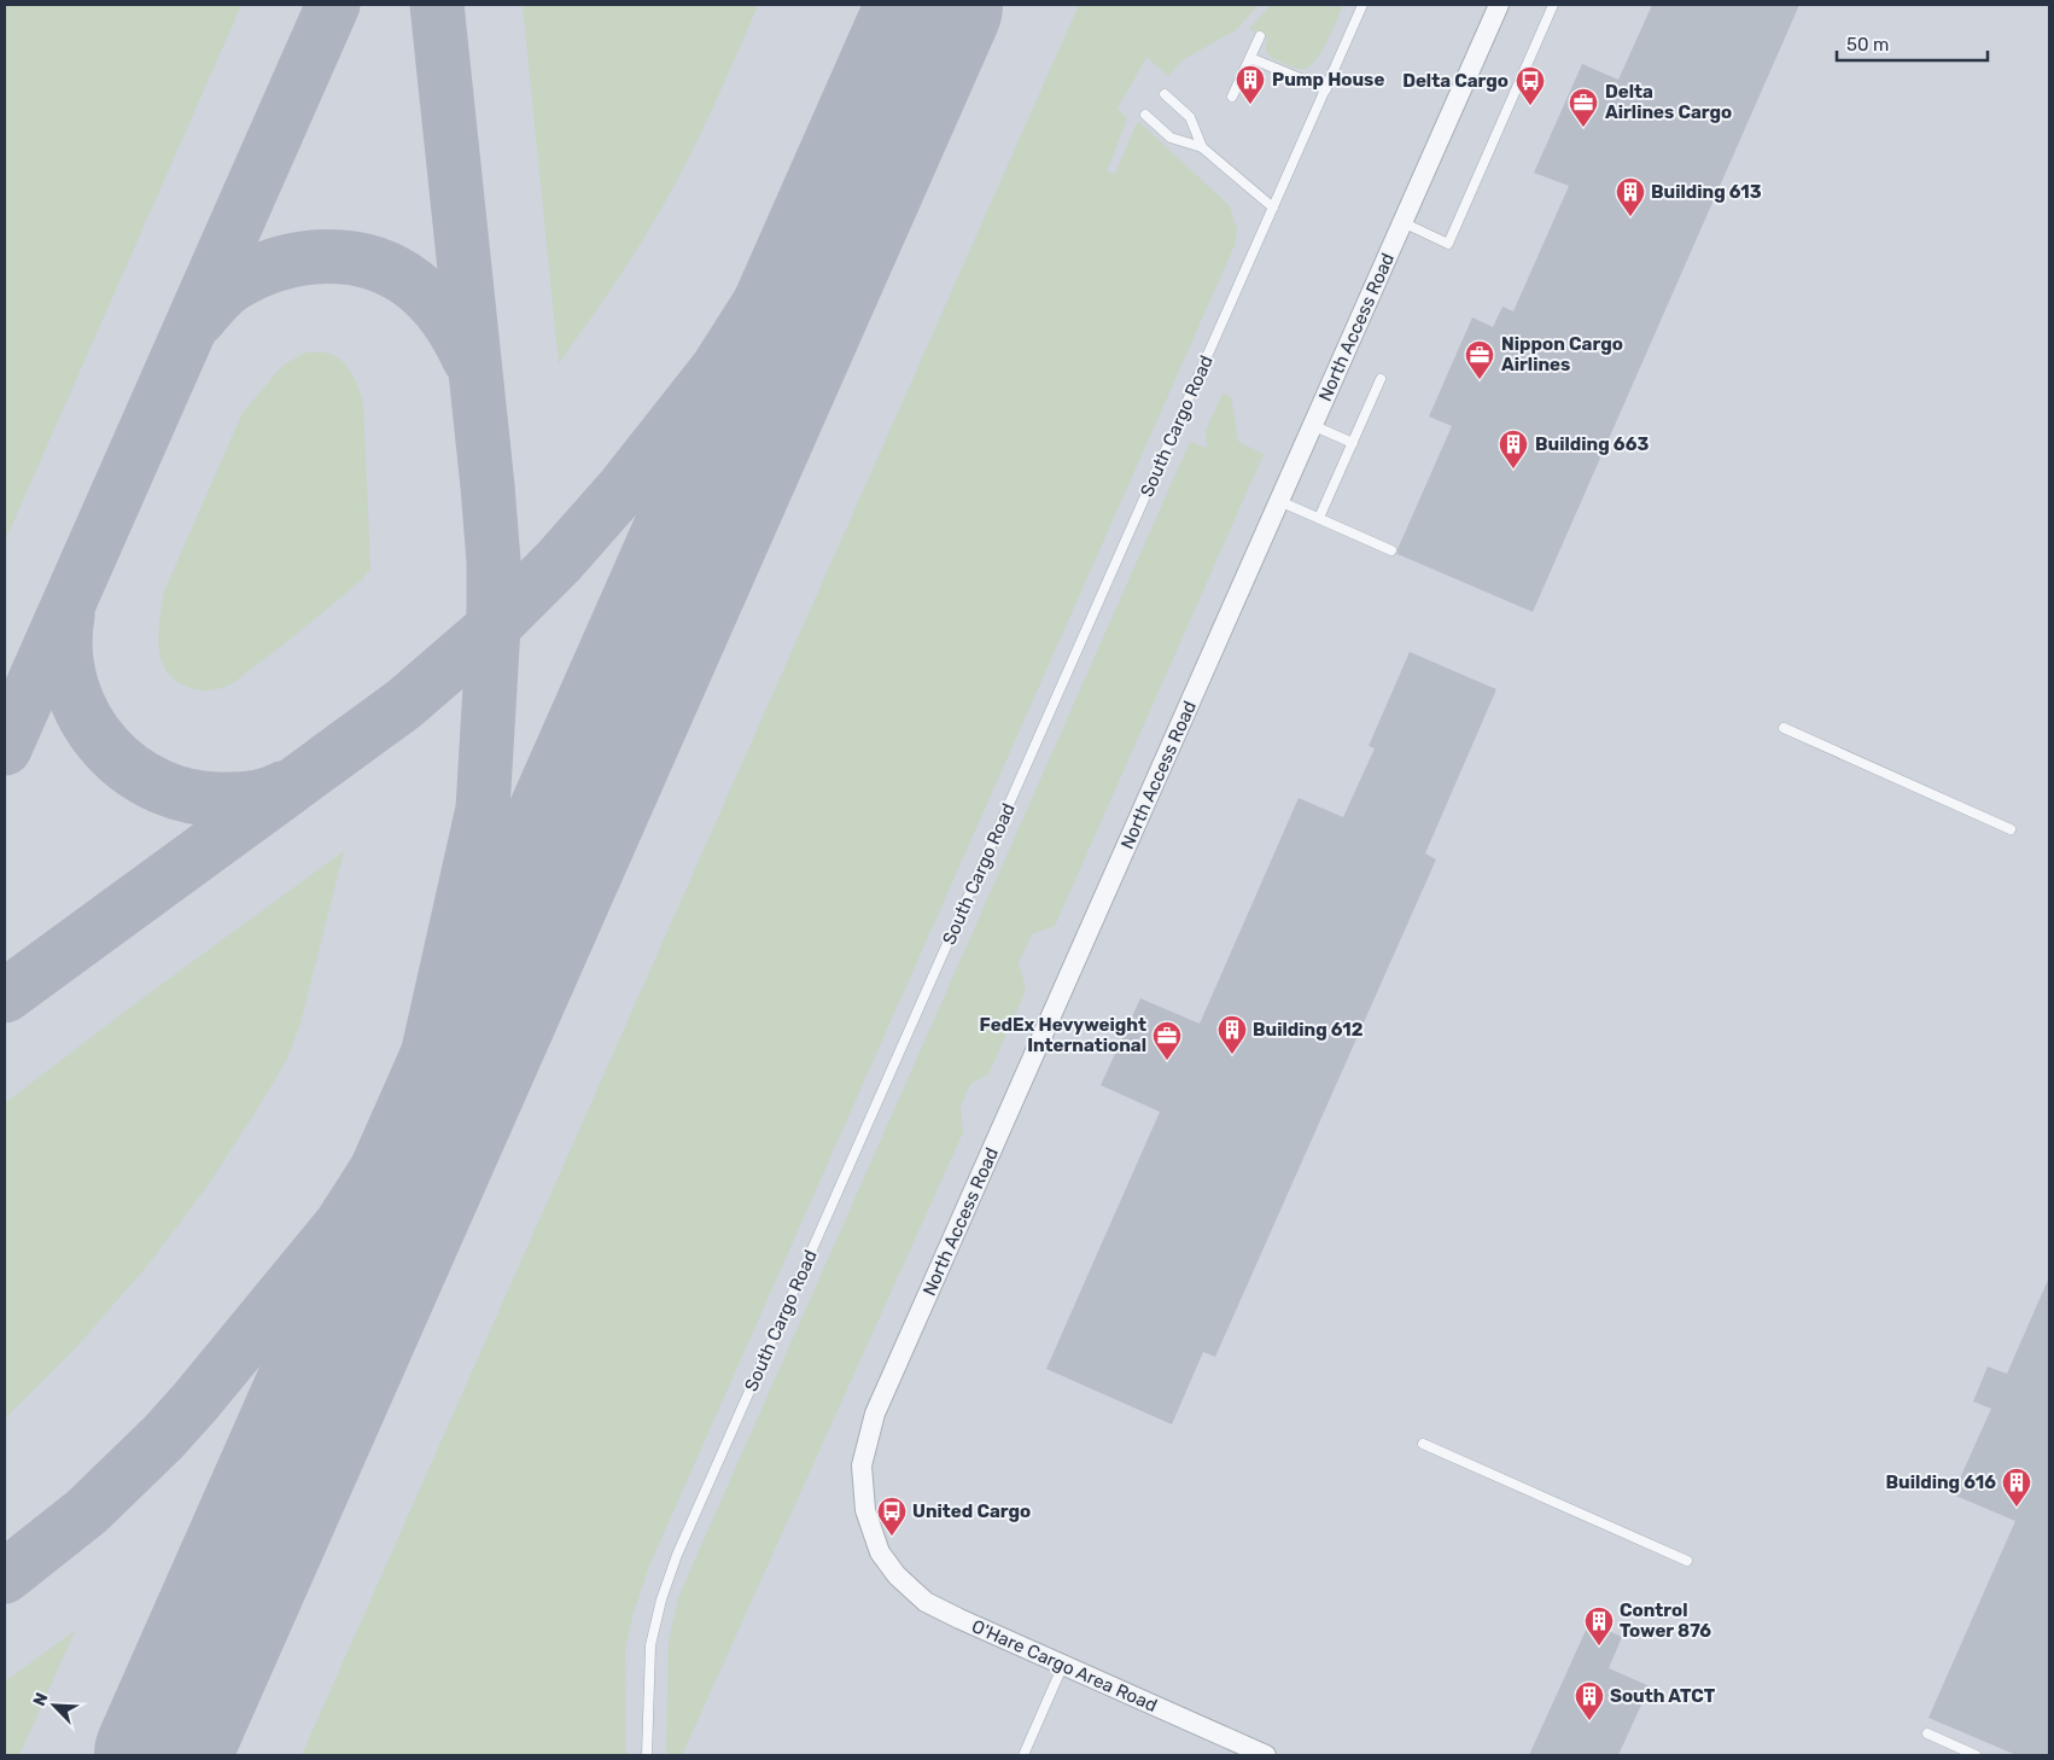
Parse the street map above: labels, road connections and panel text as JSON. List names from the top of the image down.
{
  "streets": {
    "street": ["North Access Road", "O'Hare Cargo Area Road"],
    "lane": ["South Cargo Road"]
  },
  "crossings": [
    ["North Access Road", "O'Hare Cargo Area Road"]
  ],
  "places": {
    "building": [
      "Pump House",
      "Building 613",
      "Building 663",
      "Building 612",
      "Building 616",
      "Control Tower 876",
      "South ATCT"
    ],
    "bus stop": ["Delta Cargo", "United Cargo"],
    "office": ["Delta Airlines Cargo", "Nippon Cargo Airlines", "FedEx Hevyweight International"]
  },
  "scale_bar": "50 m",
  "north": "top left"
}
